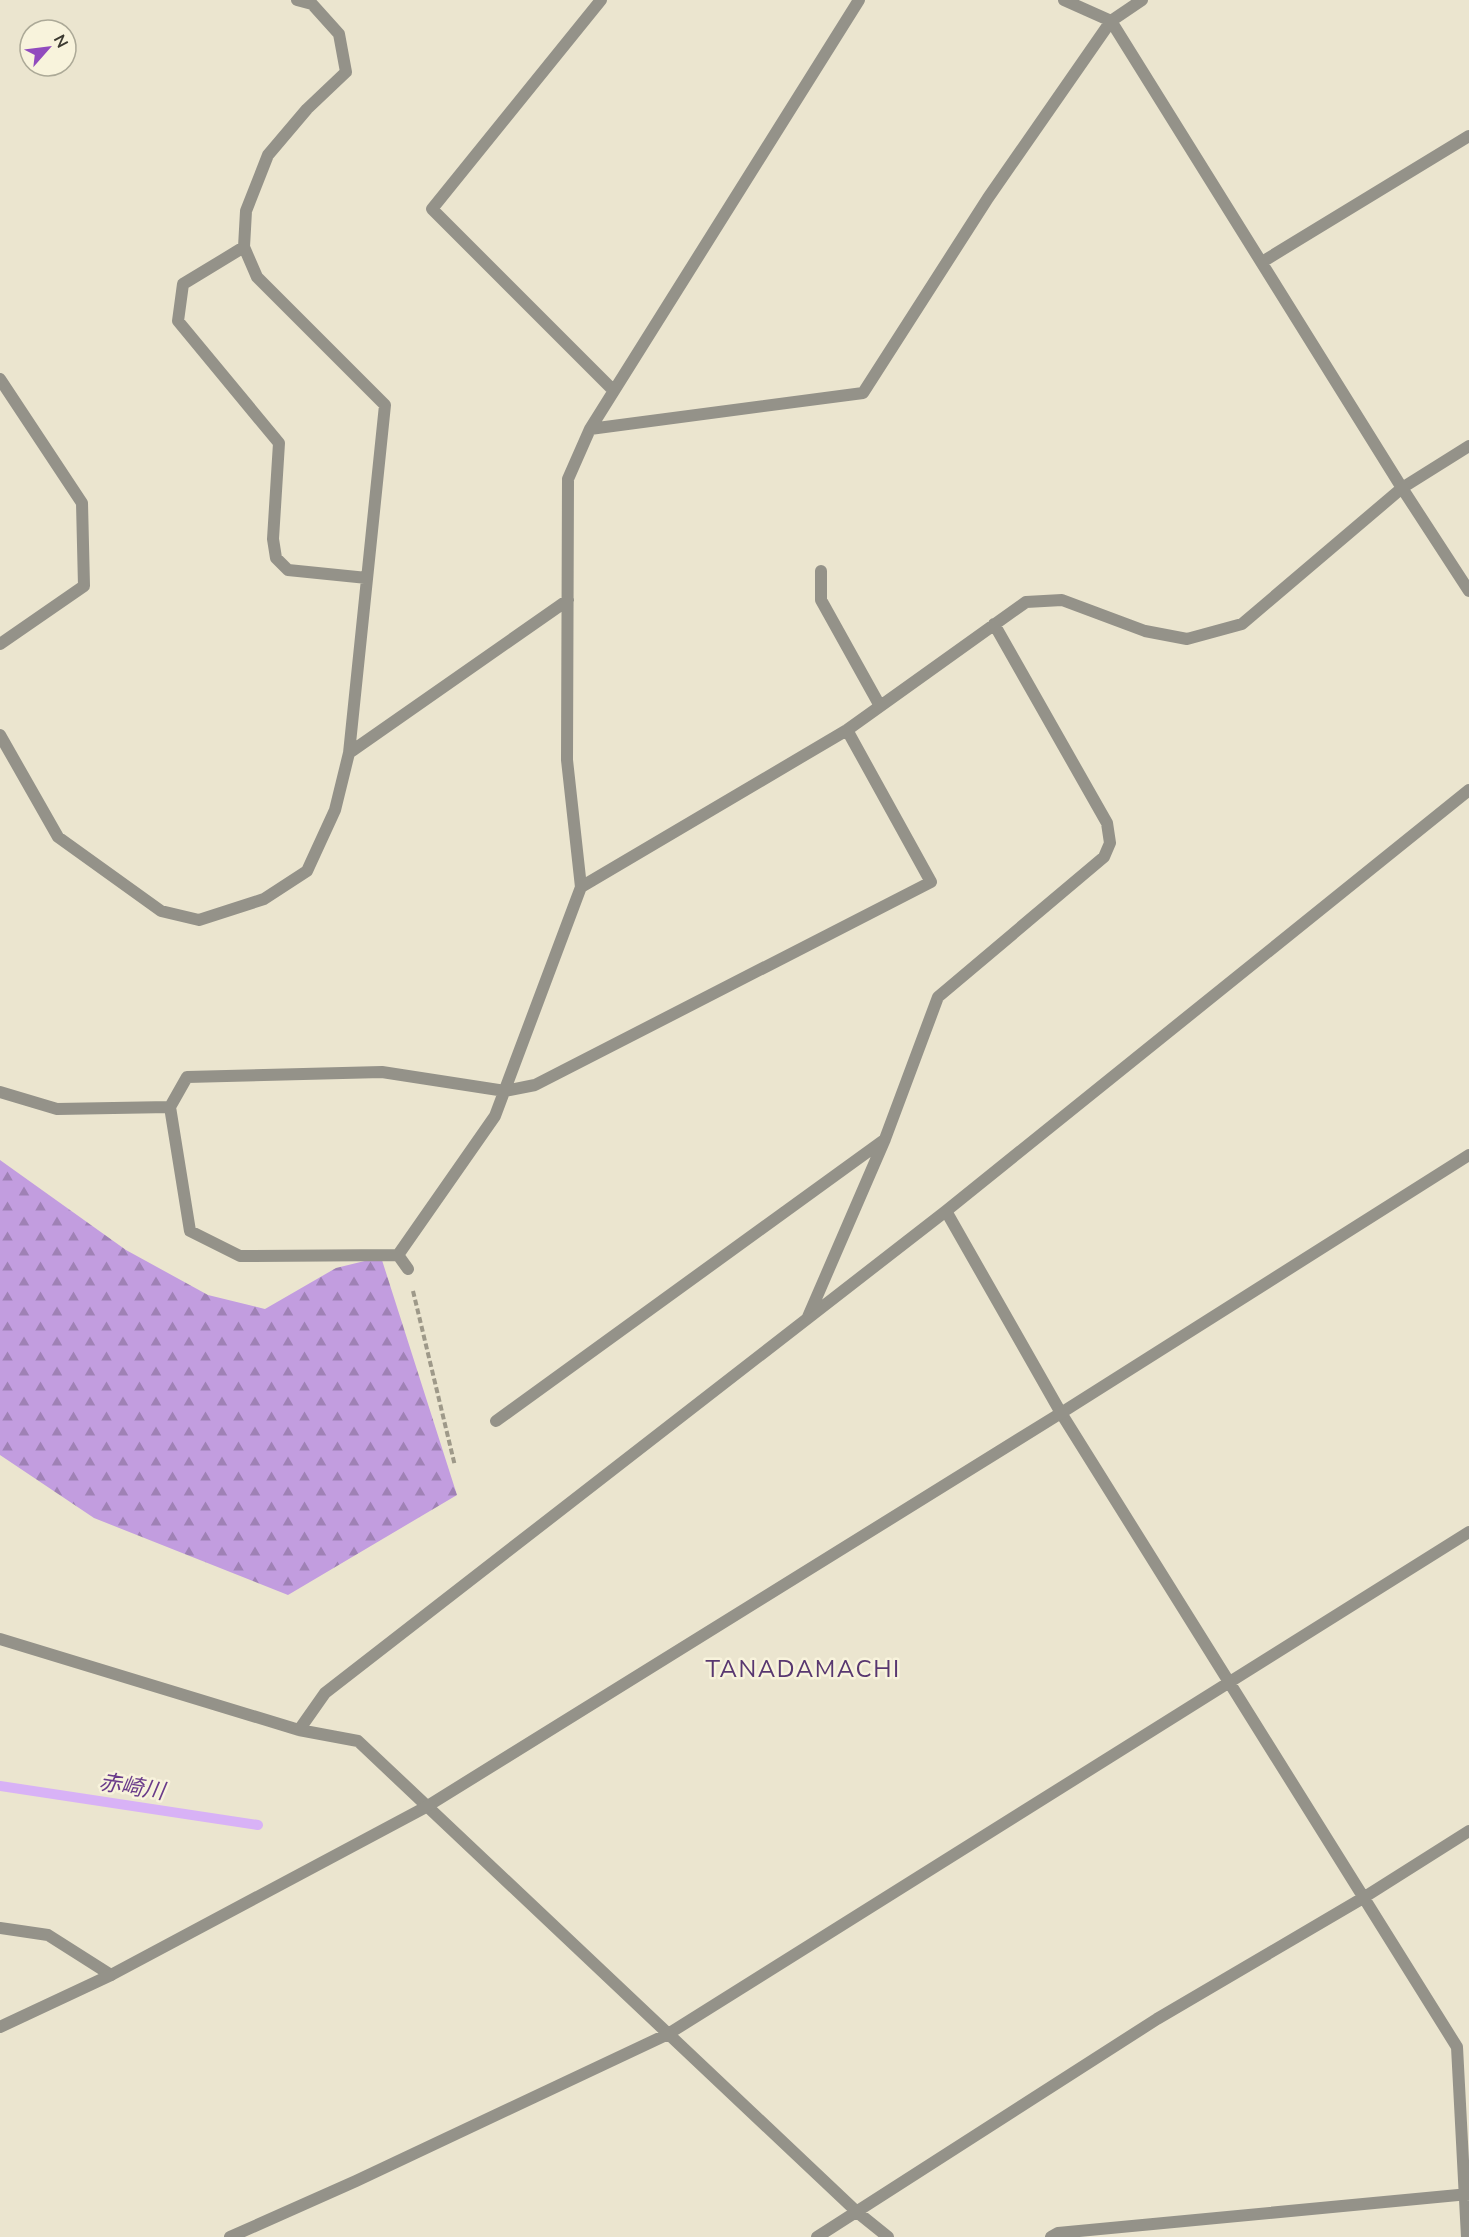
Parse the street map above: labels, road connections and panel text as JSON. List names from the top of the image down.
{
  "districts": ["TANADAMACHI"],
  "water": ["赤崎川"],
  "north": "top right"
}
